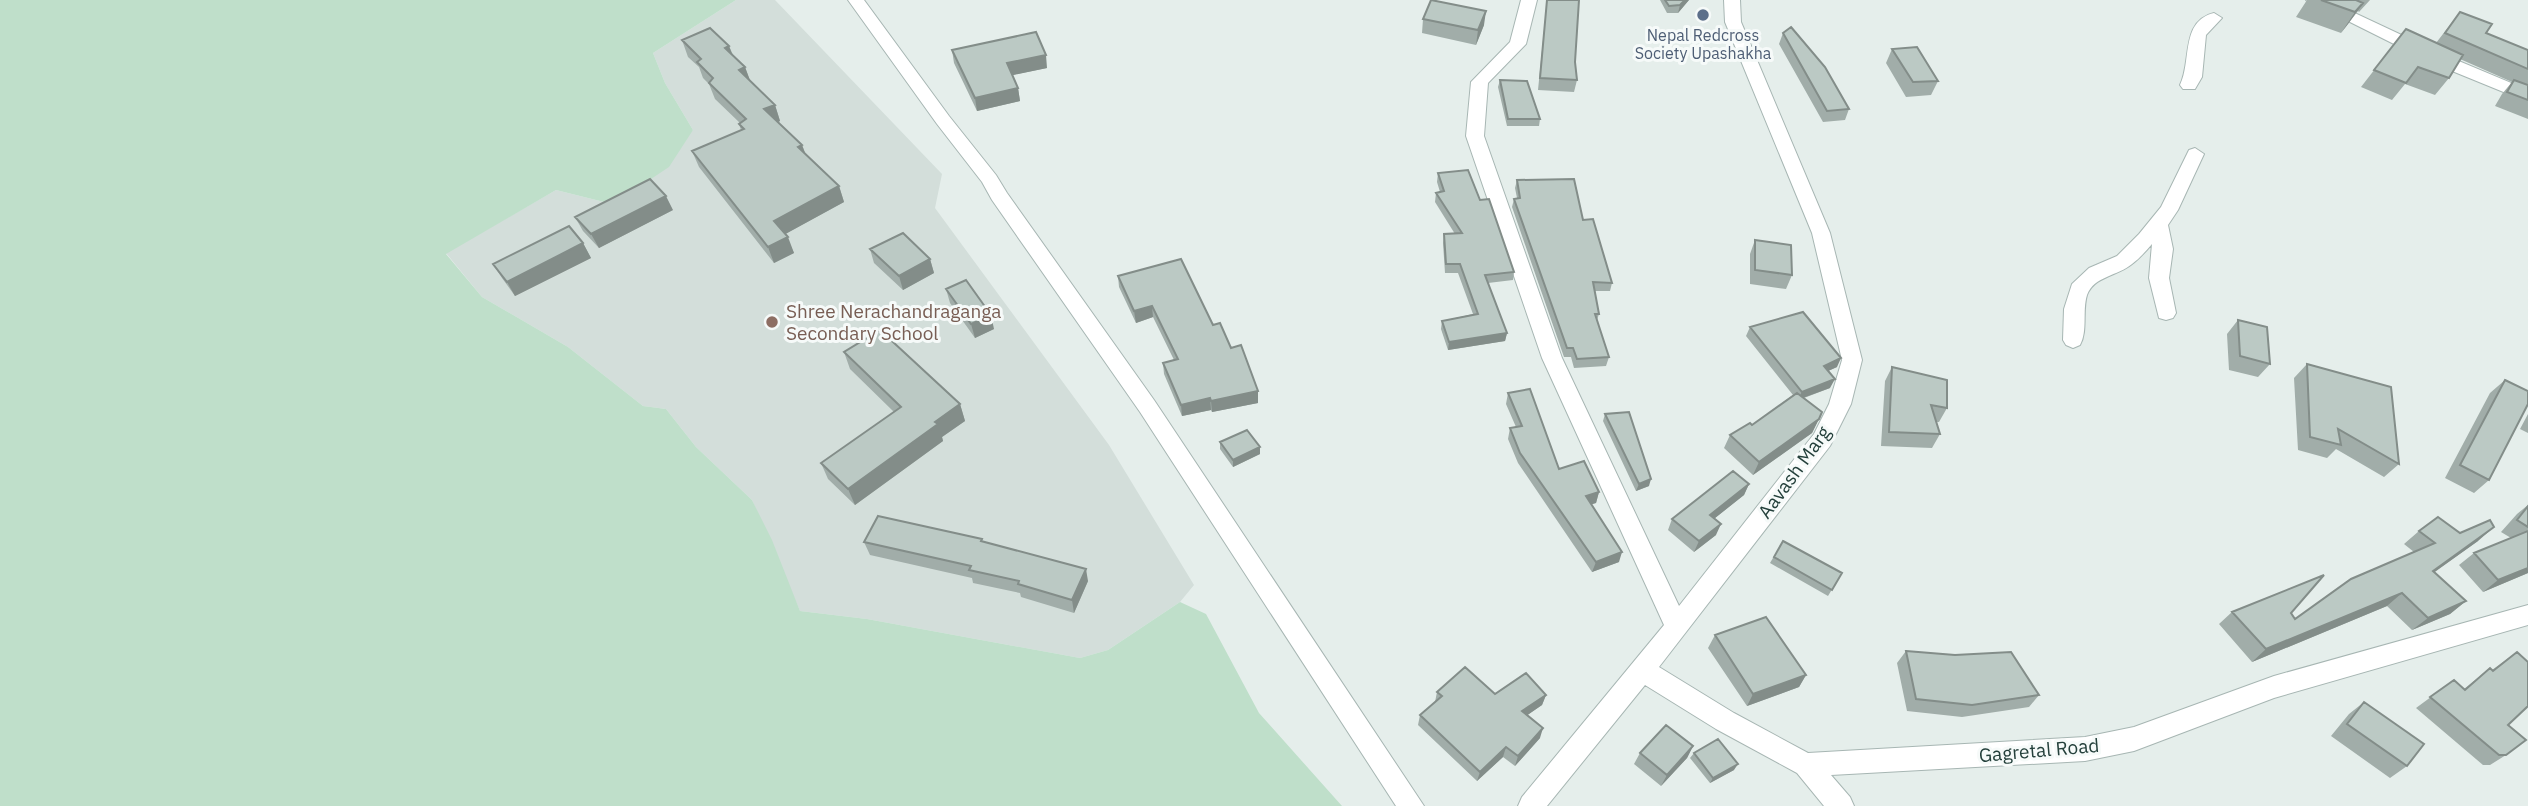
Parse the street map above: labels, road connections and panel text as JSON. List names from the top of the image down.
{
  "streets": {
    "street": ["Aavash Marg", "Gagretal Road"]
  },
  "places": ["Nepal Redcross Society Upashakha", "Shree Nerachandraganga Secondary School"]
}
